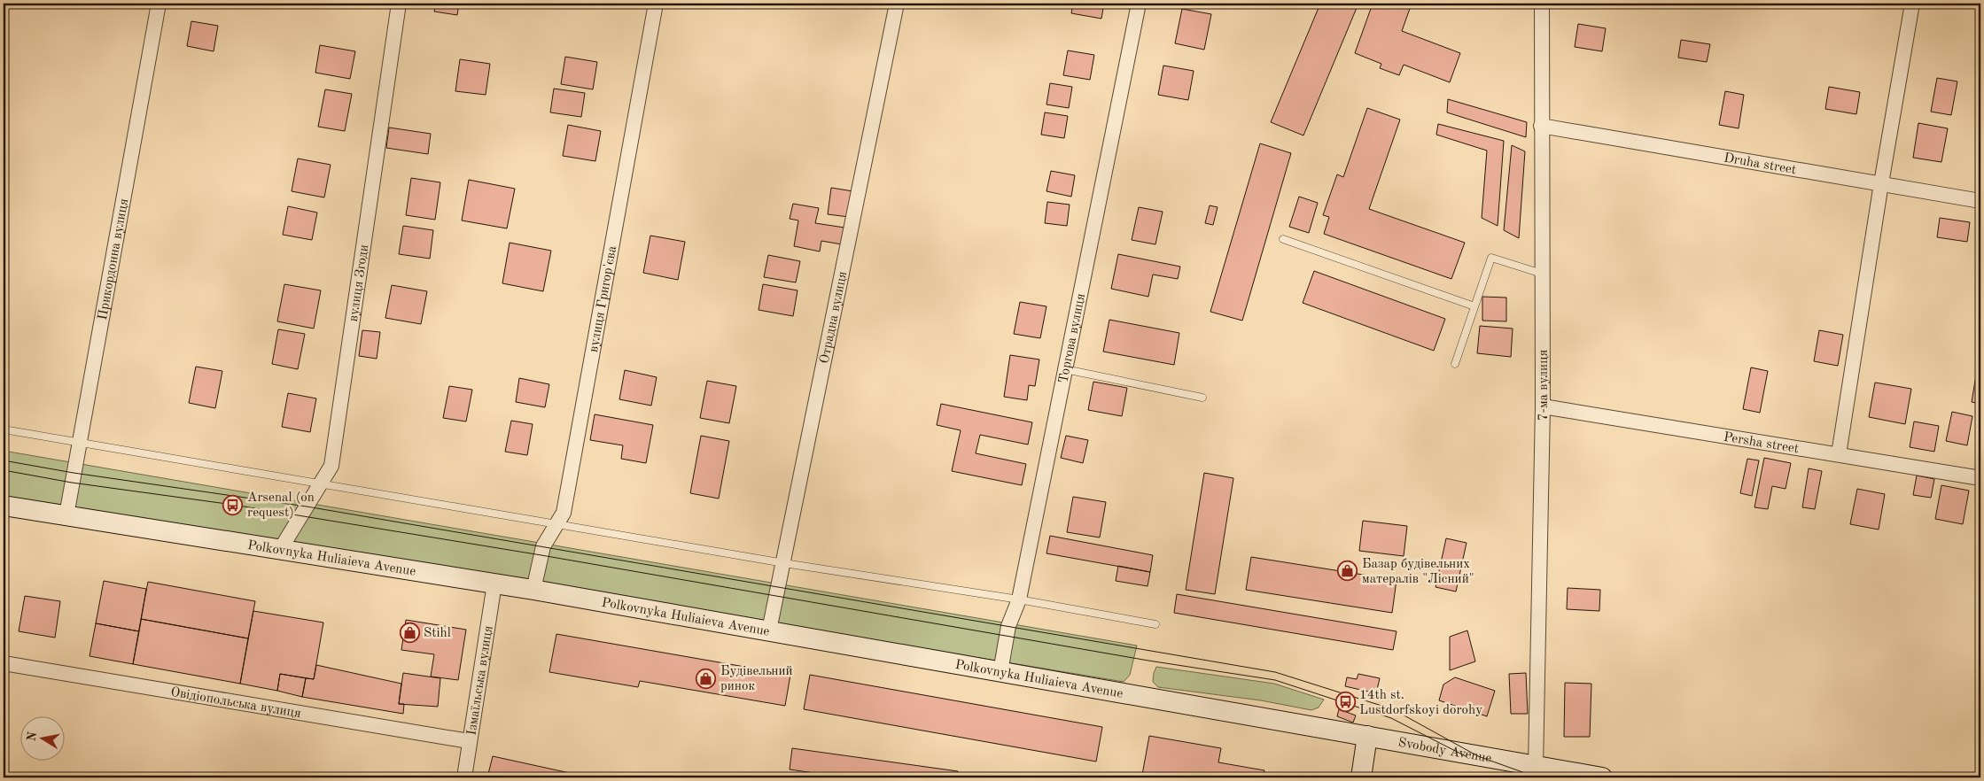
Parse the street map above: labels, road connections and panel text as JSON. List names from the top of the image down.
{
  "streets": {
    "main road": ["Polkovnyka Huliaieva Avenue", "Svobody Avenue"],
    "street": [
      "Druha street",
      "Прикордонна вулиця",
      "вулиця Згоди",
      "вулиця Григор'єва",
      "Отрадна вулиця",
      "Торгова вулиця",
      "7-ма вулиця",
      "Persha street",
      "Ізмаїльська вулиця",
      "Овідіопольська вулиця"
    ]
  },
  "crossings": [
    ["Druha street", "7-ма вулиця"],
    ["Прикордонна вулиця", "Polkovnyka Huliaieva Avenue"],
    ["вулиця Згоди", "Polkovnyka Huliaieva Avenue"],
    ["вулиця Григор'єва", "Polkovnyka Huliaieva Avenue"],
    ["Отрадна вулиця", "Polkovnyka Huliaieva Avenue"],
    ["Торгова вулиця", "Polkovnyka Huliaieva Avenue"],
    ["7-ма вулиця", "Persha street"],
    ["7-ма вулиця", "Svobody Avenue"],
    ["Polkovnyka Huliaieva Avenue", "Ізмаїльська вулиця"],
    ["Polkovnyka Huliaieva Avenue", "Svobody Avenue"],
    ["Ізмаїльська вулиця", "Овідіопольська вулиця"]
  ],
  "places": {
    "bus stop": ["Arsenal (on request)", "14th st. Lustdorfskoyi dorohy"],
    "shop": ["Базар будівельних матералів \"Лісний\"", "Stihl", "Будівельний ринок"]
  },
  "north": "left"
}
